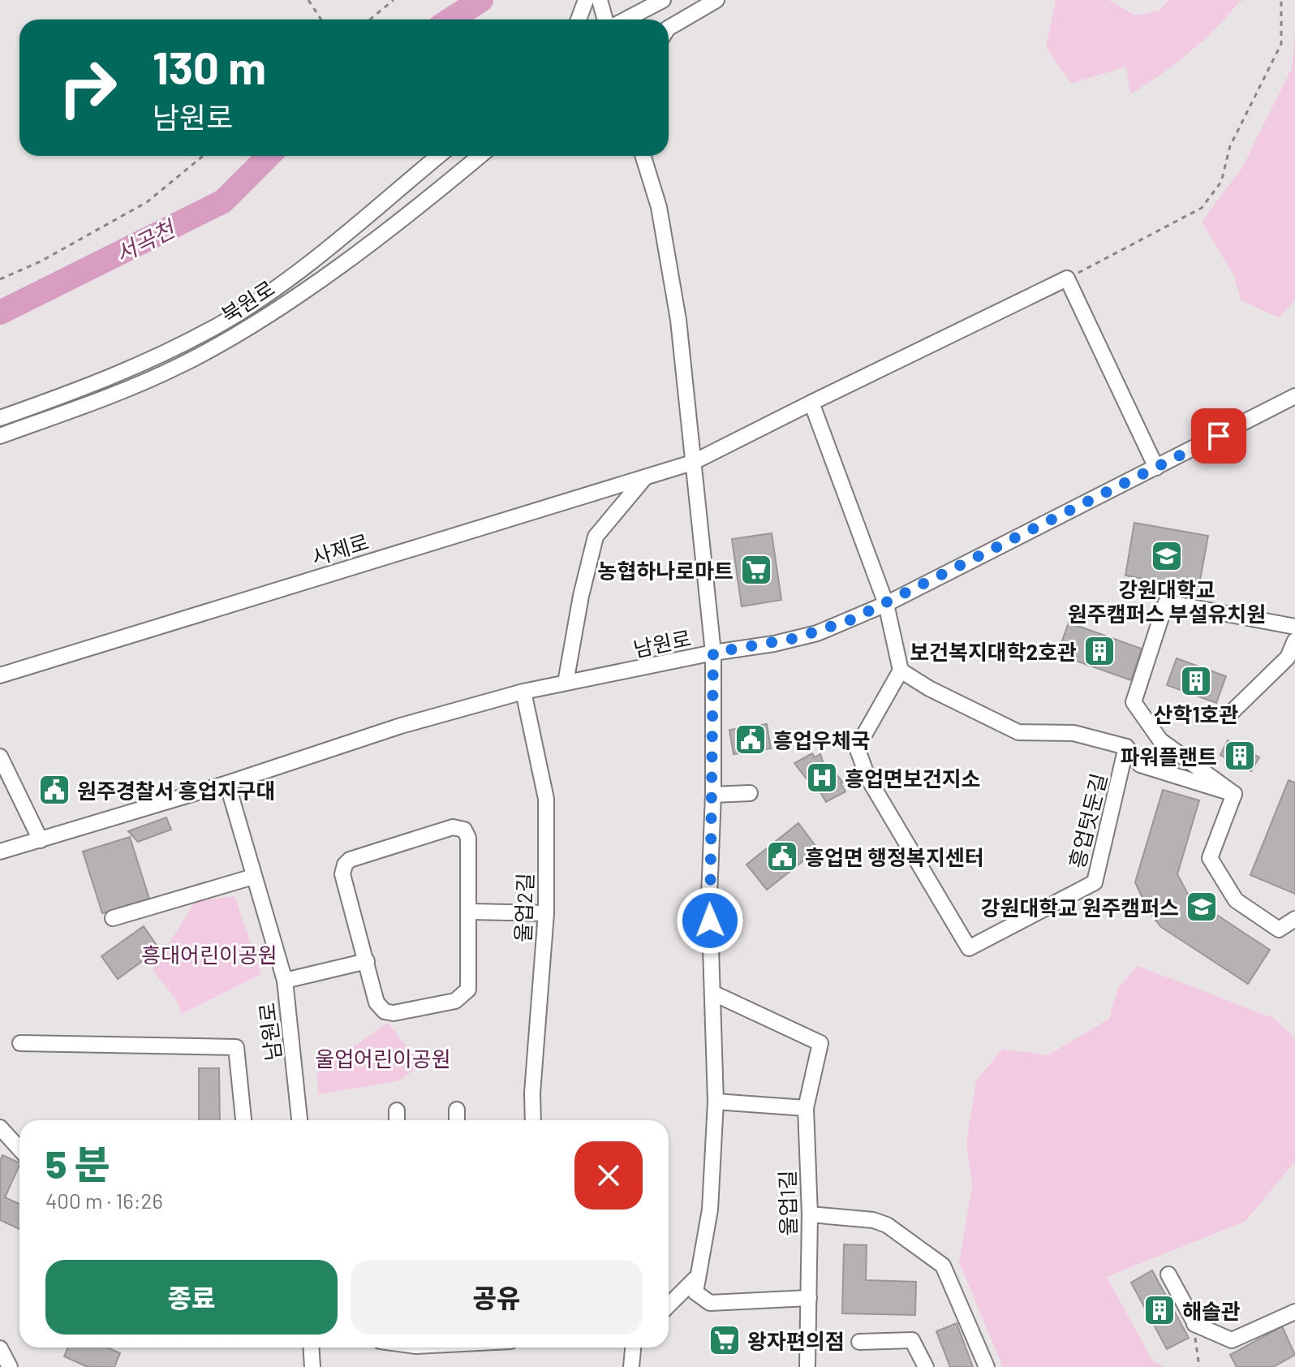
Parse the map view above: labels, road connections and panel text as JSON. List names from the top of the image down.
{
  "streets": {
    "street": [
      "북원로",
      "사제로",
      "남원로",
      "흥업텃둔길",
      "울업2길",
      "울업1길"
    ]
  },
  "crossings": [
    ["남원로", "울업2길"]
  ],
  "water": ["서곡천"],
  "parks": ["흥대어린이공원", "울업어린이공원"],
  "places": {
    "school or university": ["강원대학교 원주캠퍼스 부설유치원", "강원대학교 원주캠퍼스"],
    "supermarket": ["농협하나로마트", "왕자편의점"],
    "building": [
      "보건복지대학2호관",
      "산학1호관",
      "파워플랜트",
      "해솔관"
    ],
    "public building": ["흥업우체국", "원주경찰서 흥업지구대", "흥업면 행정복지센터"],
    "hospital": ["흥업면보건지소"]
  },
  "page": {
    "turn": ["130 m", "남원로"],
    "heading": ["5 분", "400 m · 16:26"],
    "buttons": ["종료", "공유"]
  }
}
